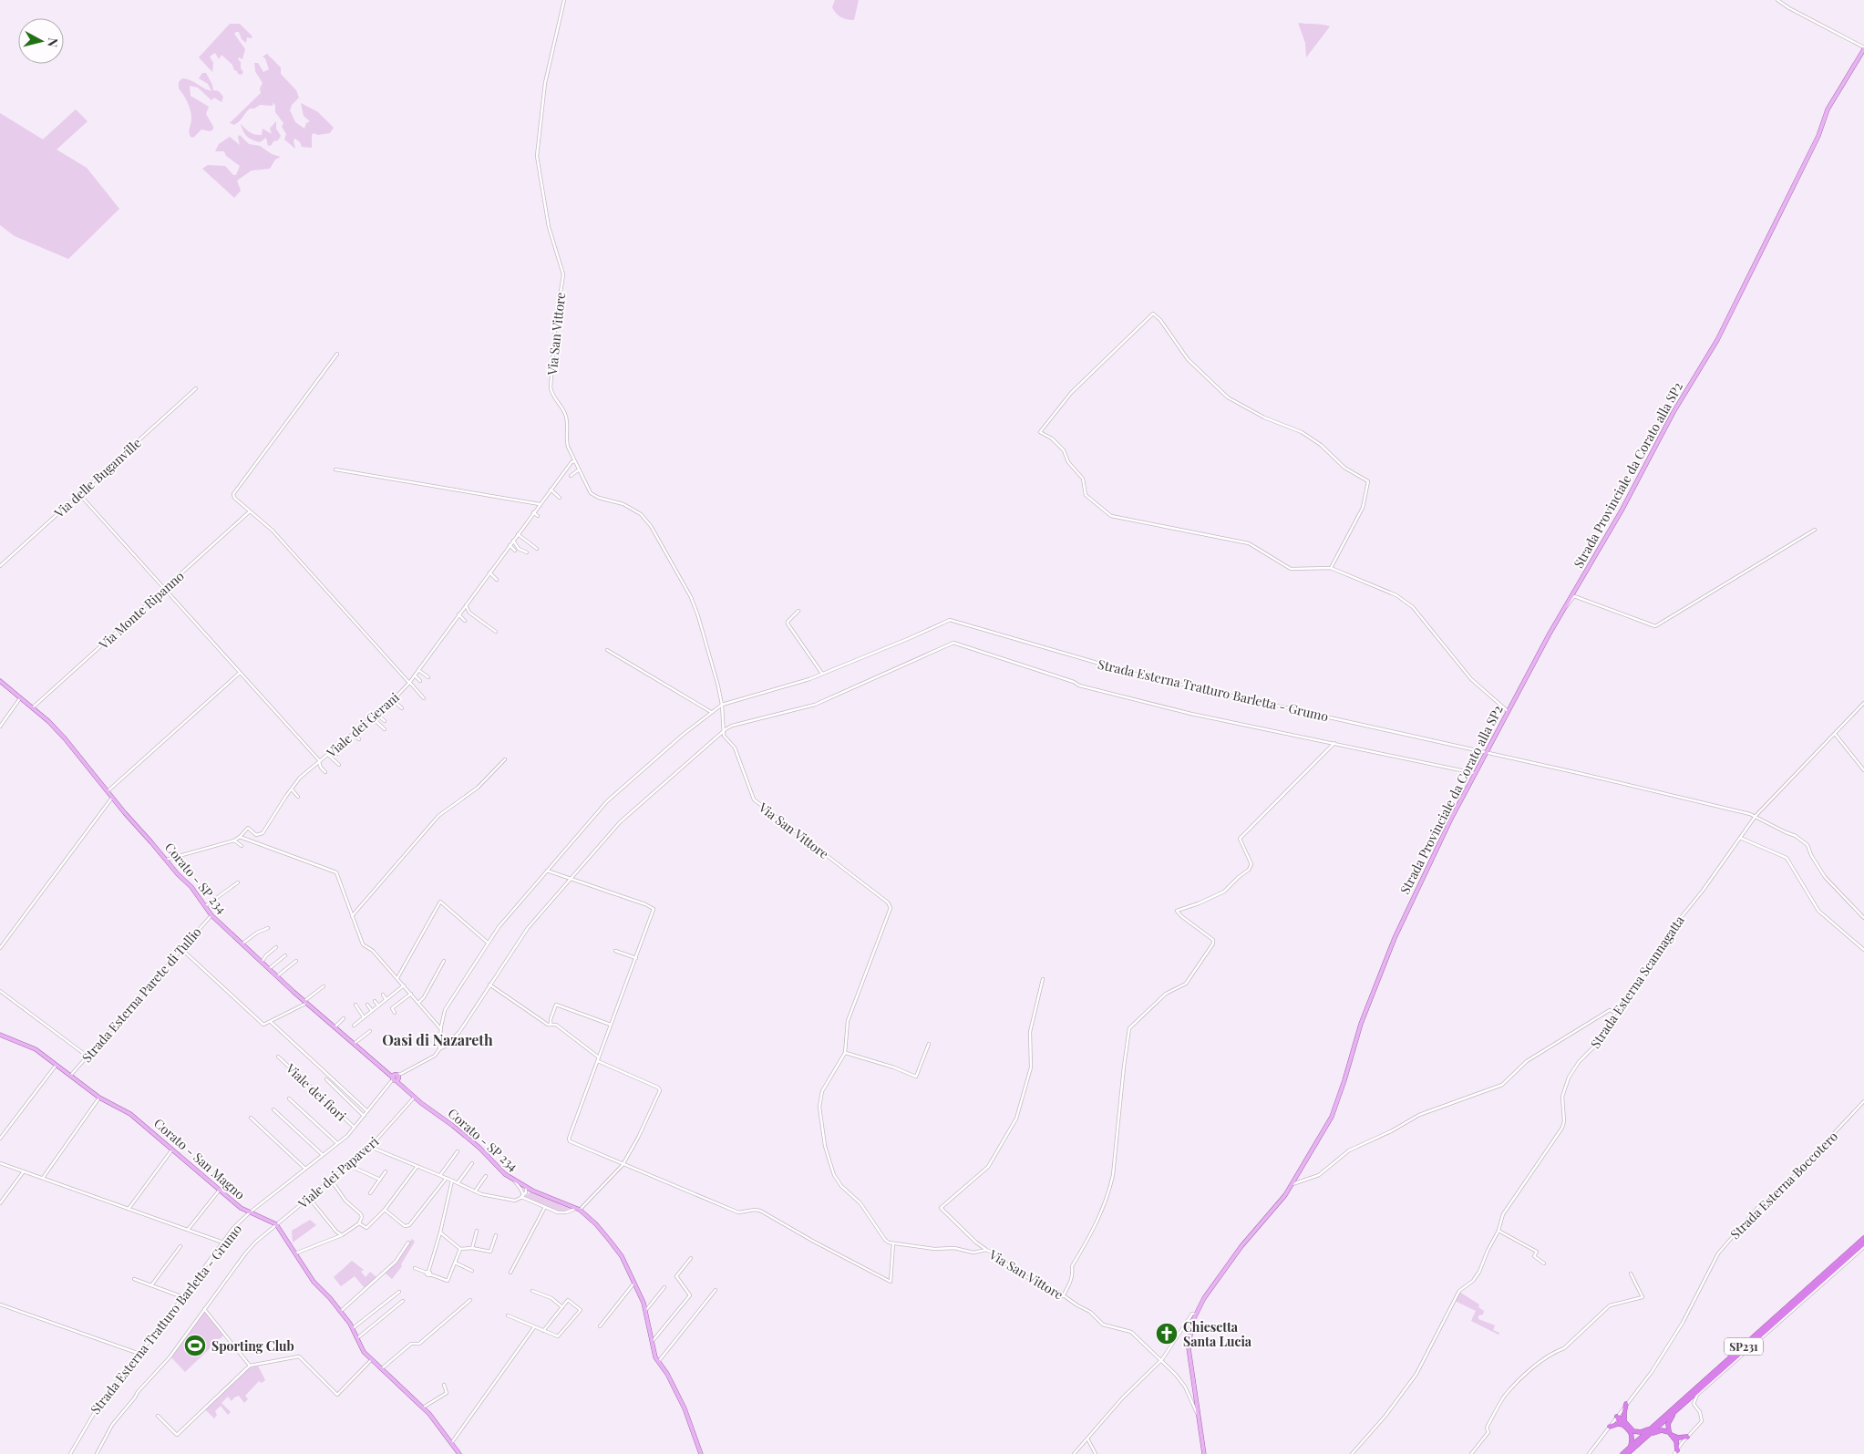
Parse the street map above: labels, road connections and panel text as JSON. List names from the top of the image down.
{
  "streets": {
    "highway": ["SP231"],
    "main road": ["Strada Provinciale da Corato alla SP2", "Corato - SP 234", "Corato - San Magno"],
    "street": [
      "Via San Vittore",
      "Via delle Buganville",
      "Via Monte Ripanno",
      "Strada Esterna Tratturo Barletta - Grumo",
      "Viale dei Gerani",
      "Strada Esterna Scannagatta",
      "Strada Esterna Parete di Tullio",
      "Viale dei fiori",
      "Viale dei Papaveri",
      "Strada Esterna Boccotero"
    ]
  },
  "crossings": [
    ["Via San Vittore", "Strada Provinciale da Corato alla SP2"],
    ["Via San Vittore", "Strada Esterna Tratturo Barletta - Grumo"],
    ["Via San Vittore", "Viale dei Gerani"],
    ["Strada Provinciale da Corato alla SP2", "Strada Esterna Tratturo Barletta - Grumo"],
    ["Via Monte Ripanno", "Corato - SP 234"],
    ["Strada Esterna Tratturo Barletta - Grumo", "Corato - SP 234"],
    ["Strada Esterna Tratturo Barletta - Grumo", "Viale dei fiori"],
    ["Strada Esterna Tratturo Barletta - Grumo", "Corato - San Magno"],
    ["Viale dei Gerani", "Corato - SP 234"],
    ["Corato - SP 234", "Strada Esterna Parete di Tullio"],
    ["Corato - SP 234", "Viale dei Papaveri"],
    ["Strada Esterna Parete di Tullio", "Corato - San Magno"],
    ["Corato - San Magno", "Viale dei Papaveri"]
  ],
  "districts": ["Oasi di Nazareth"],
  "places": {
    "church": ["Chiesetta Santa Lucia"],
    "sports": ["Sporting Club"]
  },
  "north": "right"
}
